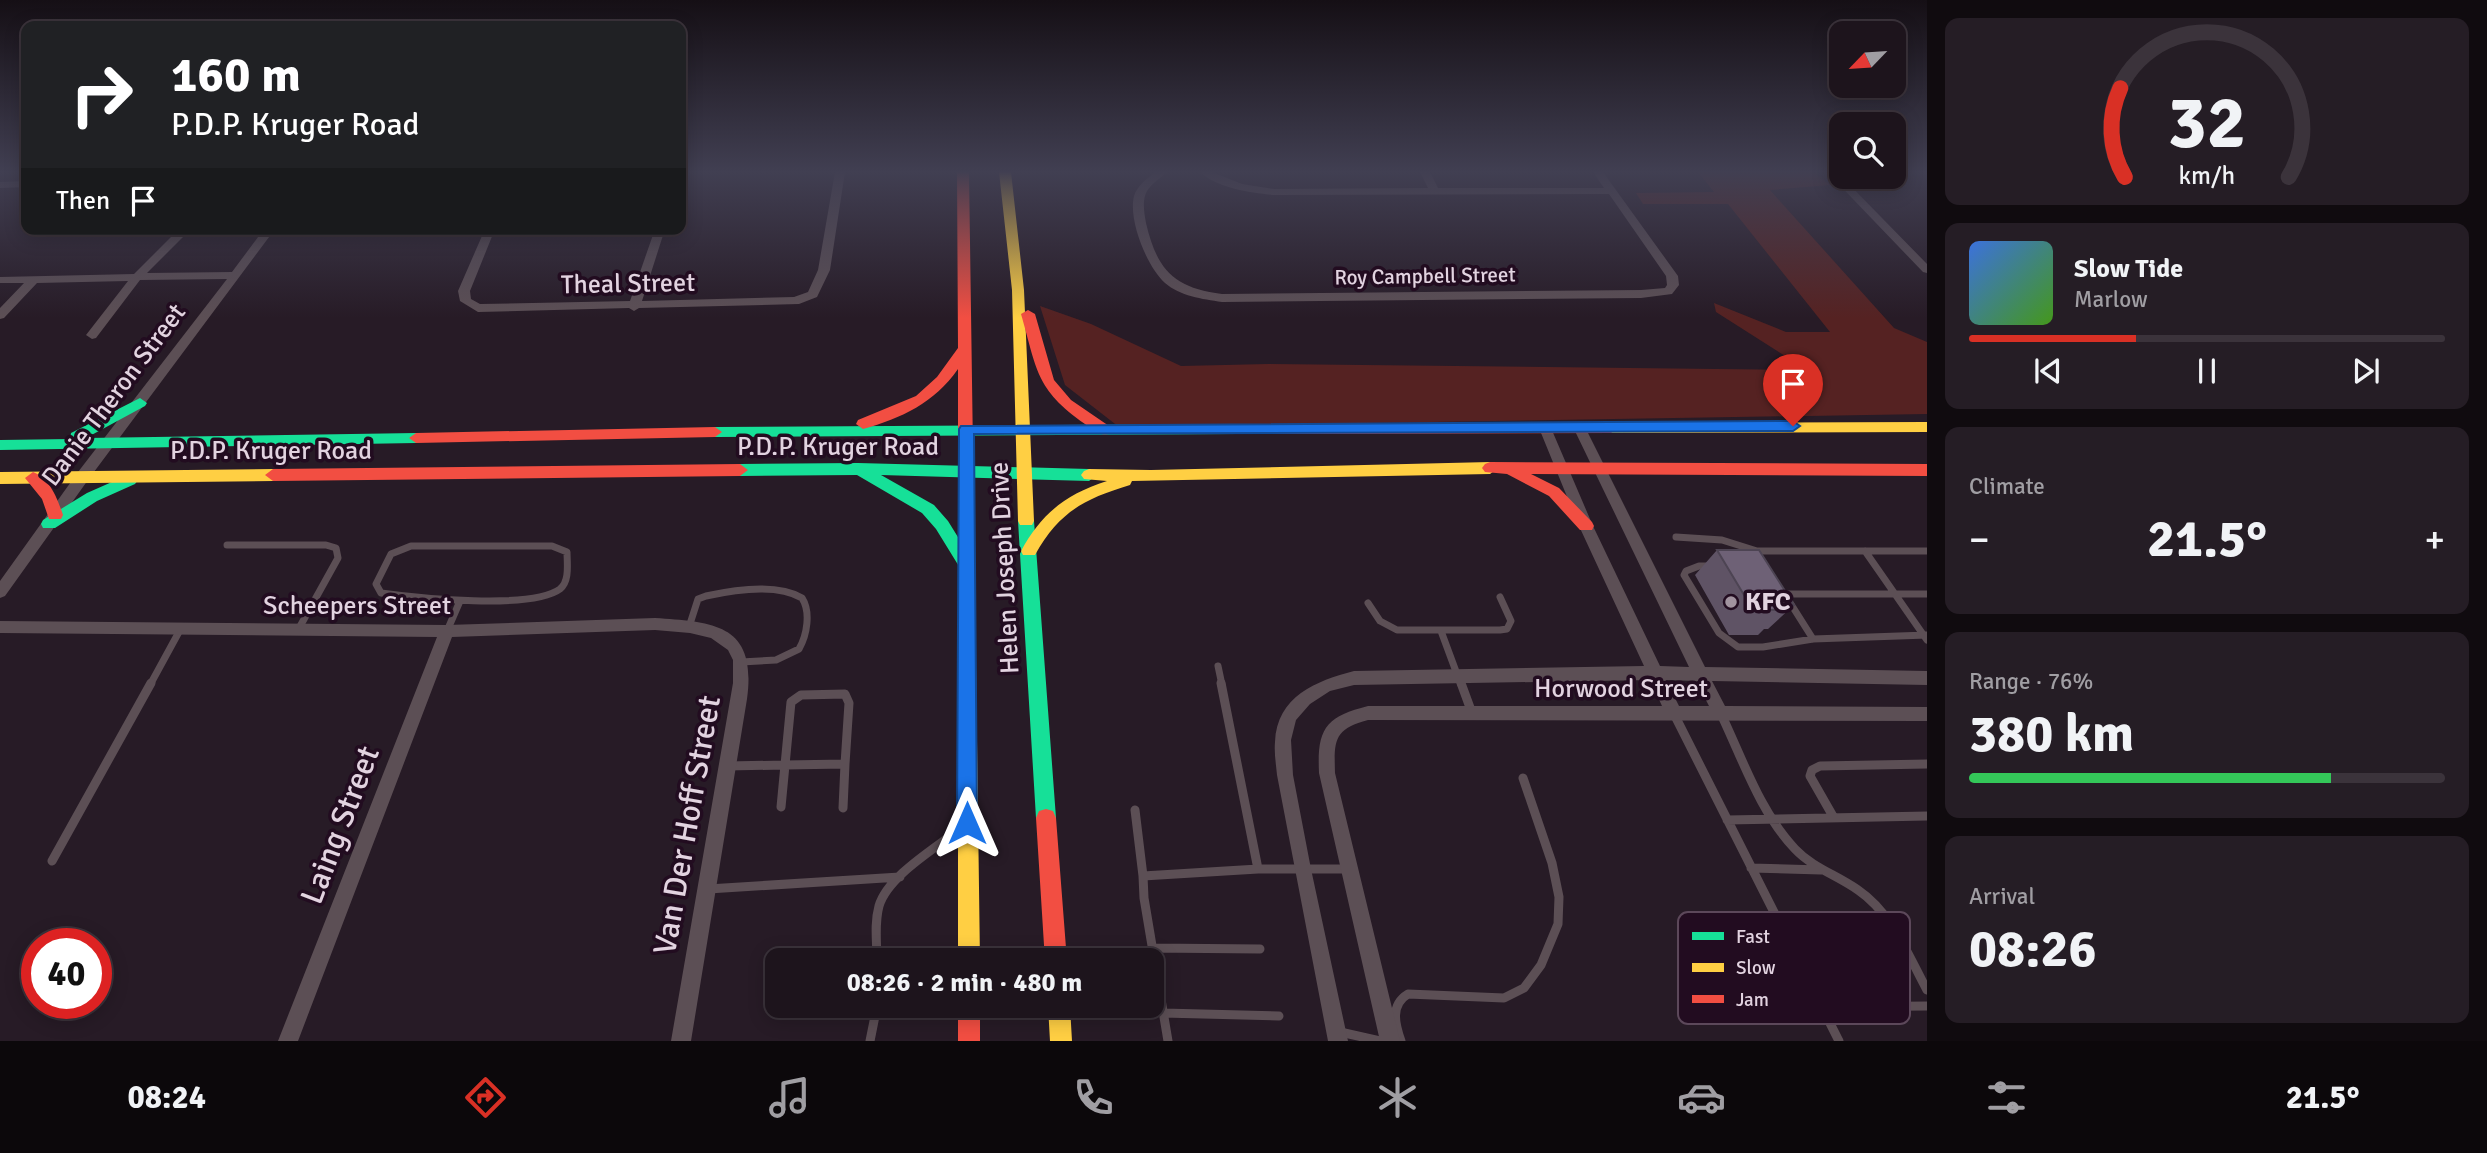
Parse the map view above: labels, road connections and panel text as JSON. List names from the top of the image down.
{
  "streets": {
    "street": [
      "Roy Campbell Street",
      "Theal Street",
      "Danie Theron Street",
      "P.D.P. Kruger Road",
      "Helen Joseph Drive",
      "Scheepers Street",
      "Horwood Street",
      "Laing Street",
      "Van Der Hoff Street"
    ]
  },
  "crossings": [
    ["Danie Theron Street", "P.D.P. Kruger Road"],
    ["P.D.P. Kruger Road", "Helen Joseph Drive"],
    ["Scheepers Street", "Laing Street"],
    ["Scheepers Street", "Van Der Hoff Street"]
  ],
  "places": ["KFC"],
  "legend": ["Fast", "Slow", "Jam"],
  "north": "bottom left",
  "page": {
    "turn": ["160 m", "P.D.P. Kruger Road"],
    "then": "Then",
    "song": ["Slow Tide", "Marlow"],
    "tile": [
      "Climate",
      ["Range · 76%", "380 km"],
      ["Arrival", "08:26"]
    ],
    "heat": ["−", "21.5°", "+"],
    "limit": "40",
    "trip": "08:26 · 2 min · 480 m",
    "tabs": ["08:24", "21.5°"],
    "gauge": ["32", "km/h"]
  }
}
